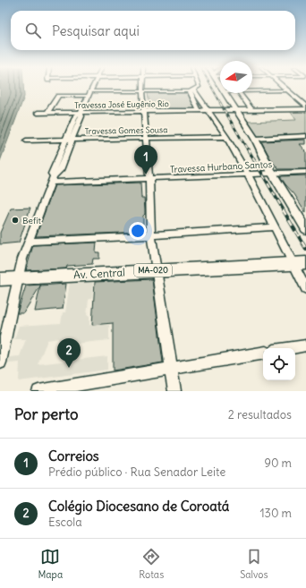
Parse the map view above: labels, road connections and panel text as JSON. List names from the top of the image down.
{
  "streets": {
    "main road": ["MA-020", "Av. Central"],
    "street": ["Travessa José Eugênio Rio", "Travessa Gomes Sousa", "Travessa Hurbano Santos"]
  },
  "places": ["Befit"],
  "north": "left",
  "page": {
    "search": "Pesquisar aqui",
    "pins": ["1", "2"],
    "heading": ["Por perto", "2 resultados"],
    "list": [
      {
        "mark": "1",
        "name": "Correios",
        "note": "Prédio público · Rua Senador Leite",
        "value": "90 m"
      },
      {
        "mark": "2",
        "name": "Colégio Diocesano de Coroatá",
        "note": "Escola",
        "value": "130 m"
      }
    ],
    "nav": ["Mapa", "Rotas", "Salvos"]
  }
}
